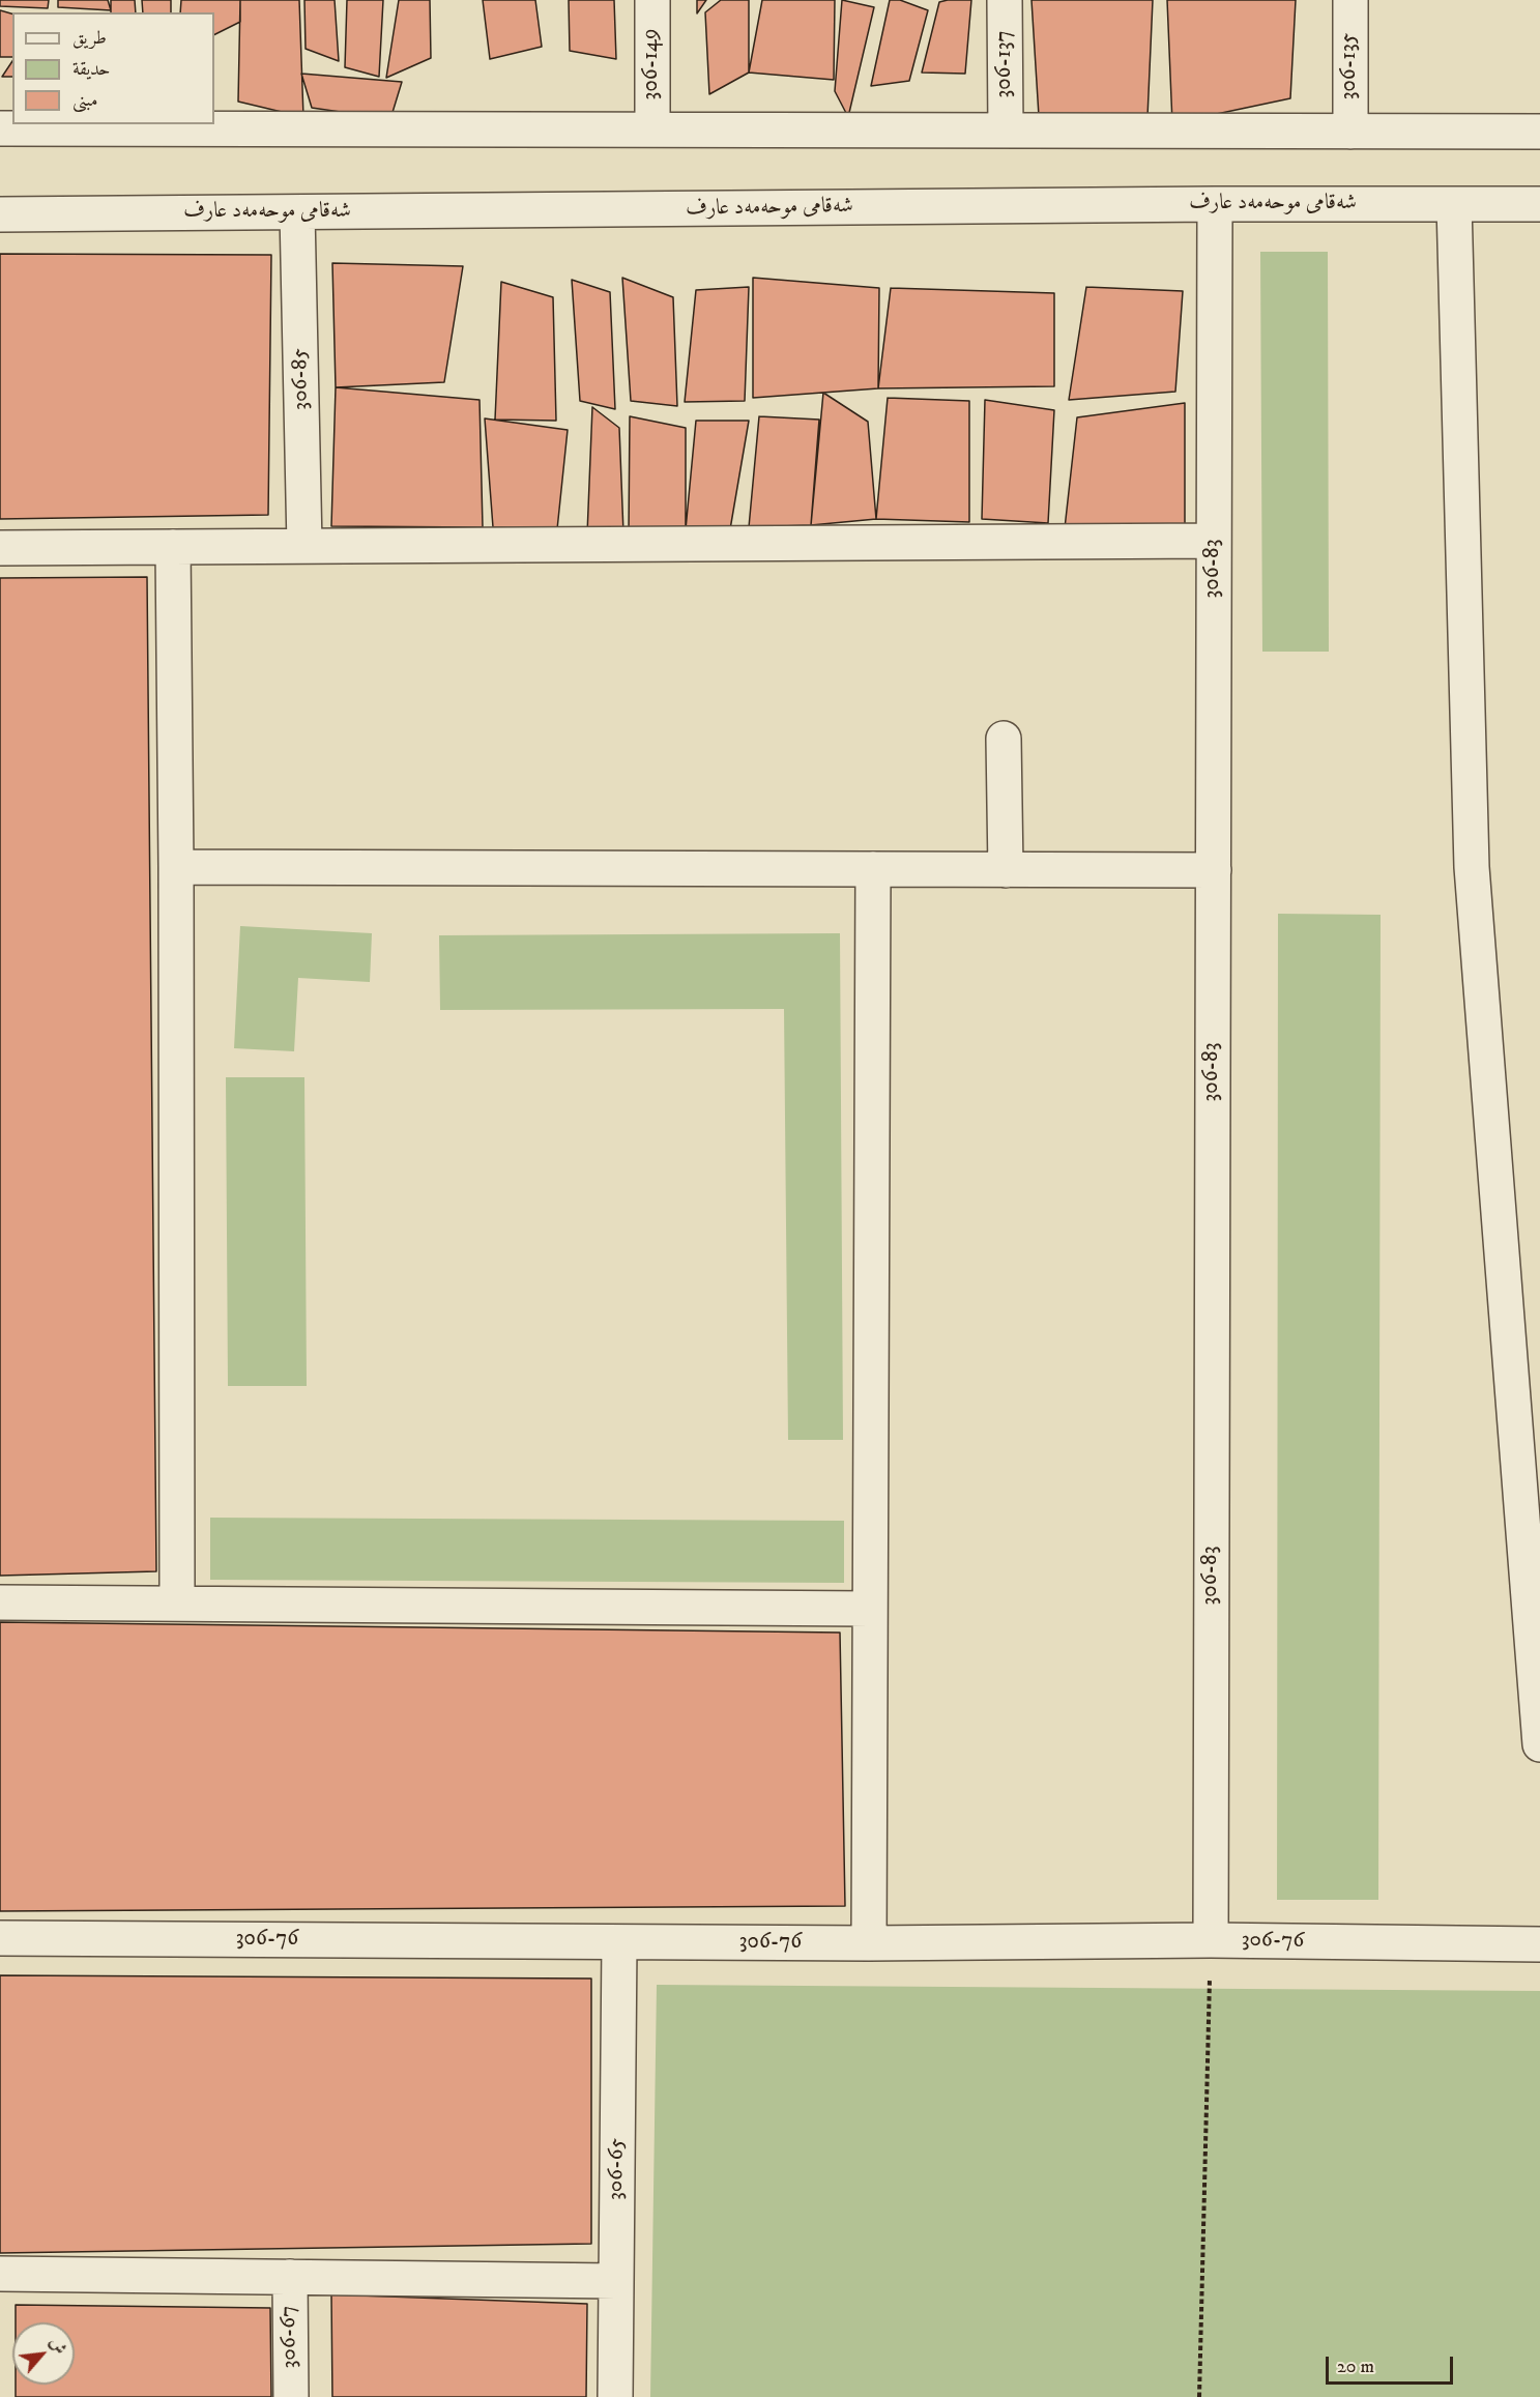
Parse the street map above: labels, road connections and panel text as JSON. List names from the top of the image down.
{
  "streets": {
    "street": [
      "306-149",
      "306-137",
      "306-135",
      "شەقامی موحەمەد عارف",
      "306-85",
      "306-83",
      "306-76",
      "306-65",
      "306-67"
    ]
  },
  "crossings": [
    ["شەقامی موحەمەد عارف", "306-85"],
    ["شەقامی موحەمەد عارف", "306-83"],
    ["306-83", "306-76"],
    ["306-76", "306-65"]
  ],
  "legend": ["طريق", "حديقة", "مبنى"],
  "scale_bar": "20 m",
  "north": "top right"
}
